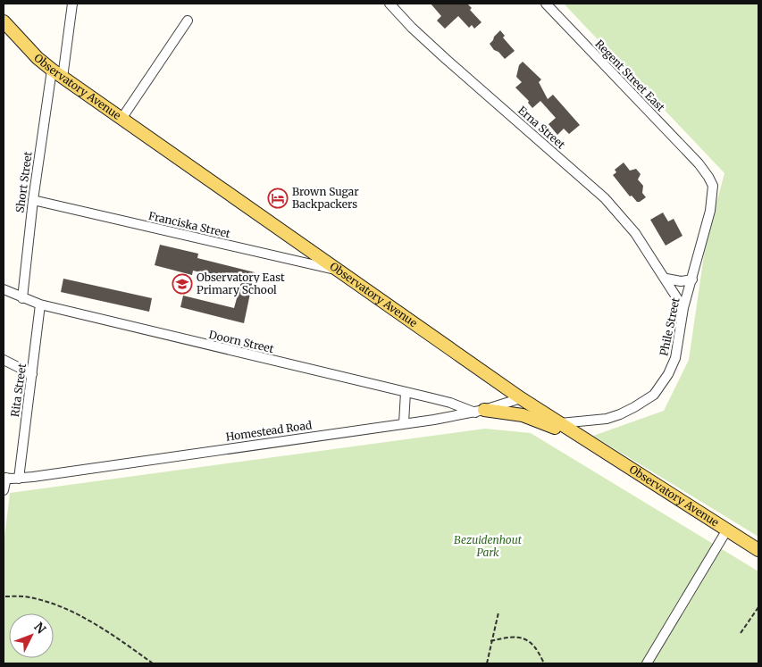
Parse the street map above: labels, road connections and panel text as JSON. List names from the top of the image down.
{
  "streets": {
    "main road": ["Observatory Avenue"],
    "street": [
      "Regent Street East",
      "Erna Street",
      "Short Street",
      "Franciska Street",
      "Phile Street",
      "Doorn Street",
      "Rita Street",
      "Homestead Road"
    ]
  },
  "crossings": [
    ["Regent Street East", "Phile Street"],
    ["Observatory Avenue", "Short Street"],
    ["Observatory Avenue", "Franciska Street"],
    ["Observatory Avenue", "Phile Street"],
    ["Observatory Avenue", "Homestead Road"],
    ["Erna Street", "Phile Street"],
    ["Short Street", "Franciska Street"],
    ["Short Street", "Doorn Street"],
    ["Doorn Street", "Rita Street"],
    ["Doorn Street", "Homestead Road"],
    ["Rita Street", "Homestead Road"]
  ],
  "parks": ["Bezuidenhout Park"],
  "places": {
    "hotel": ["Brown Sugar Backpackers"],
    "school or university": ["Observatory East Primary School"]
  },
  "north": "top right"
}
